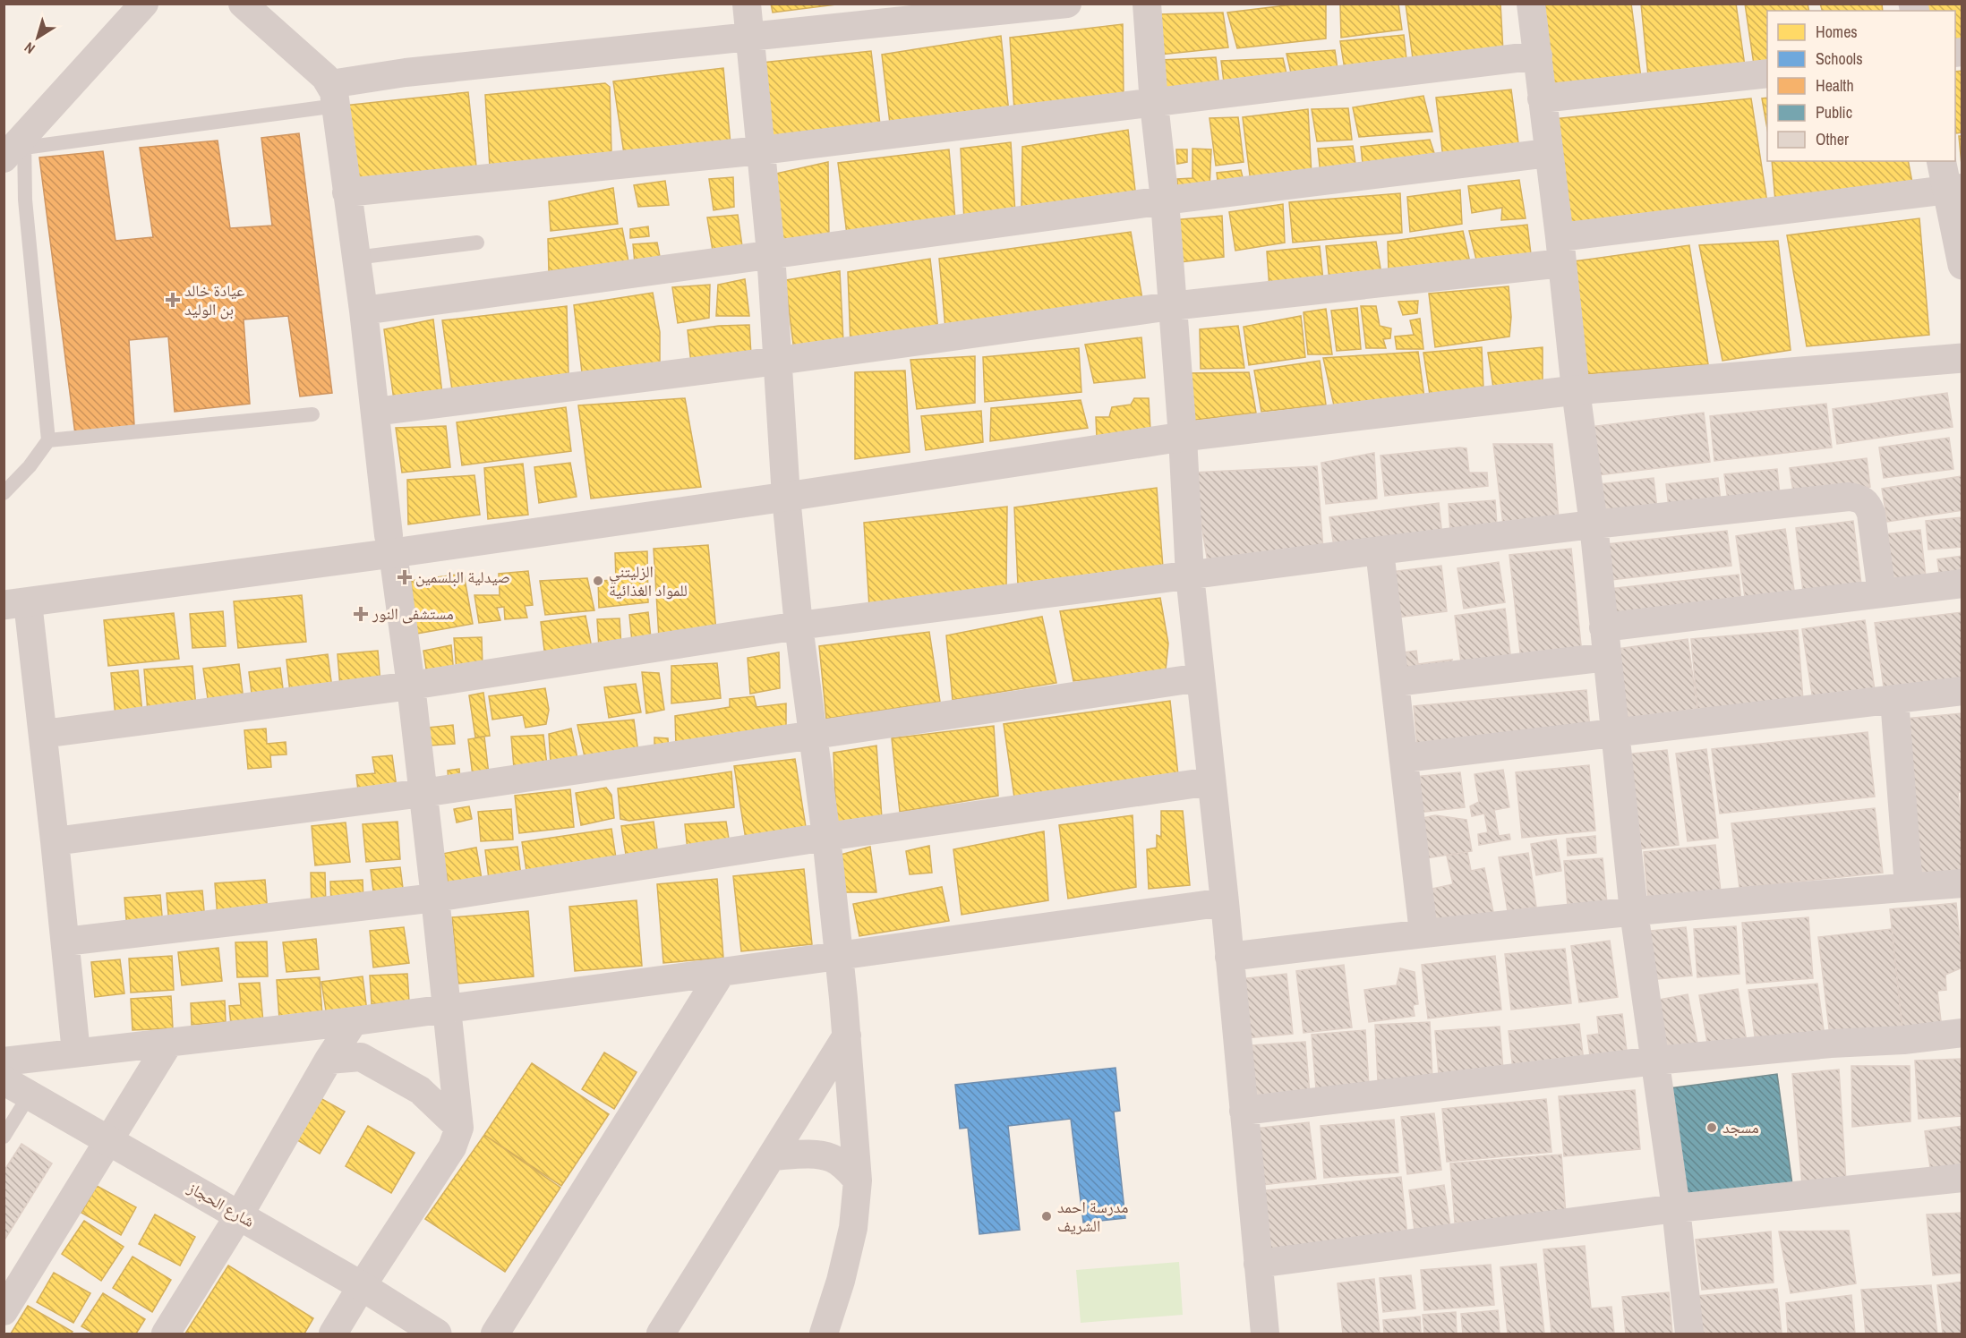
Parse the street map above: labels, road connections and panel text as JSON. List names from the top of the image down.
{
  "streets": {
    "street": ["شارع الحجاز"]
  },
  "places": {
    "health": ["عيادة خالد بن الوليد", "صيدلية البلسمين", "مستشفى النور"],
    "other": ["الزليتني للمواد الغذائية", "مسجد", "مدرسة احمد الشريف"]
  },
  "legend": [
    "Homes",
    "Schools",
    "Health",
    "Public",
    "Other"
  ],
  "north": "bottom left"
}
